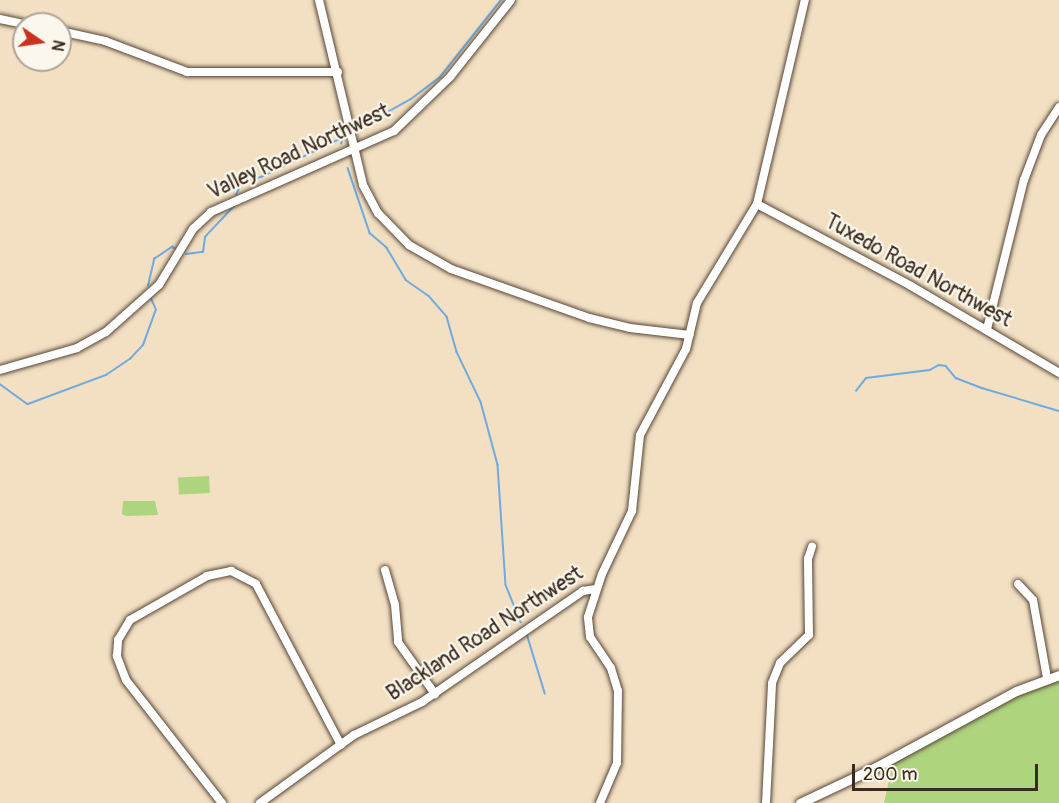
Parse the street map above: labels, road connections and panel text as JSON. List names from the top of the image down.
{
  "streets": {
    "street": ["Valley Road Northwest", "Tuxedo Road Northwest", "Blackland Road Northwest"]
  },
  "crossings": [
    ["Tuxedo Road Northwest", "Blackland Road Northwest"]
  ],
  "scale_bar": "200 m",
  "north": "right"
}
